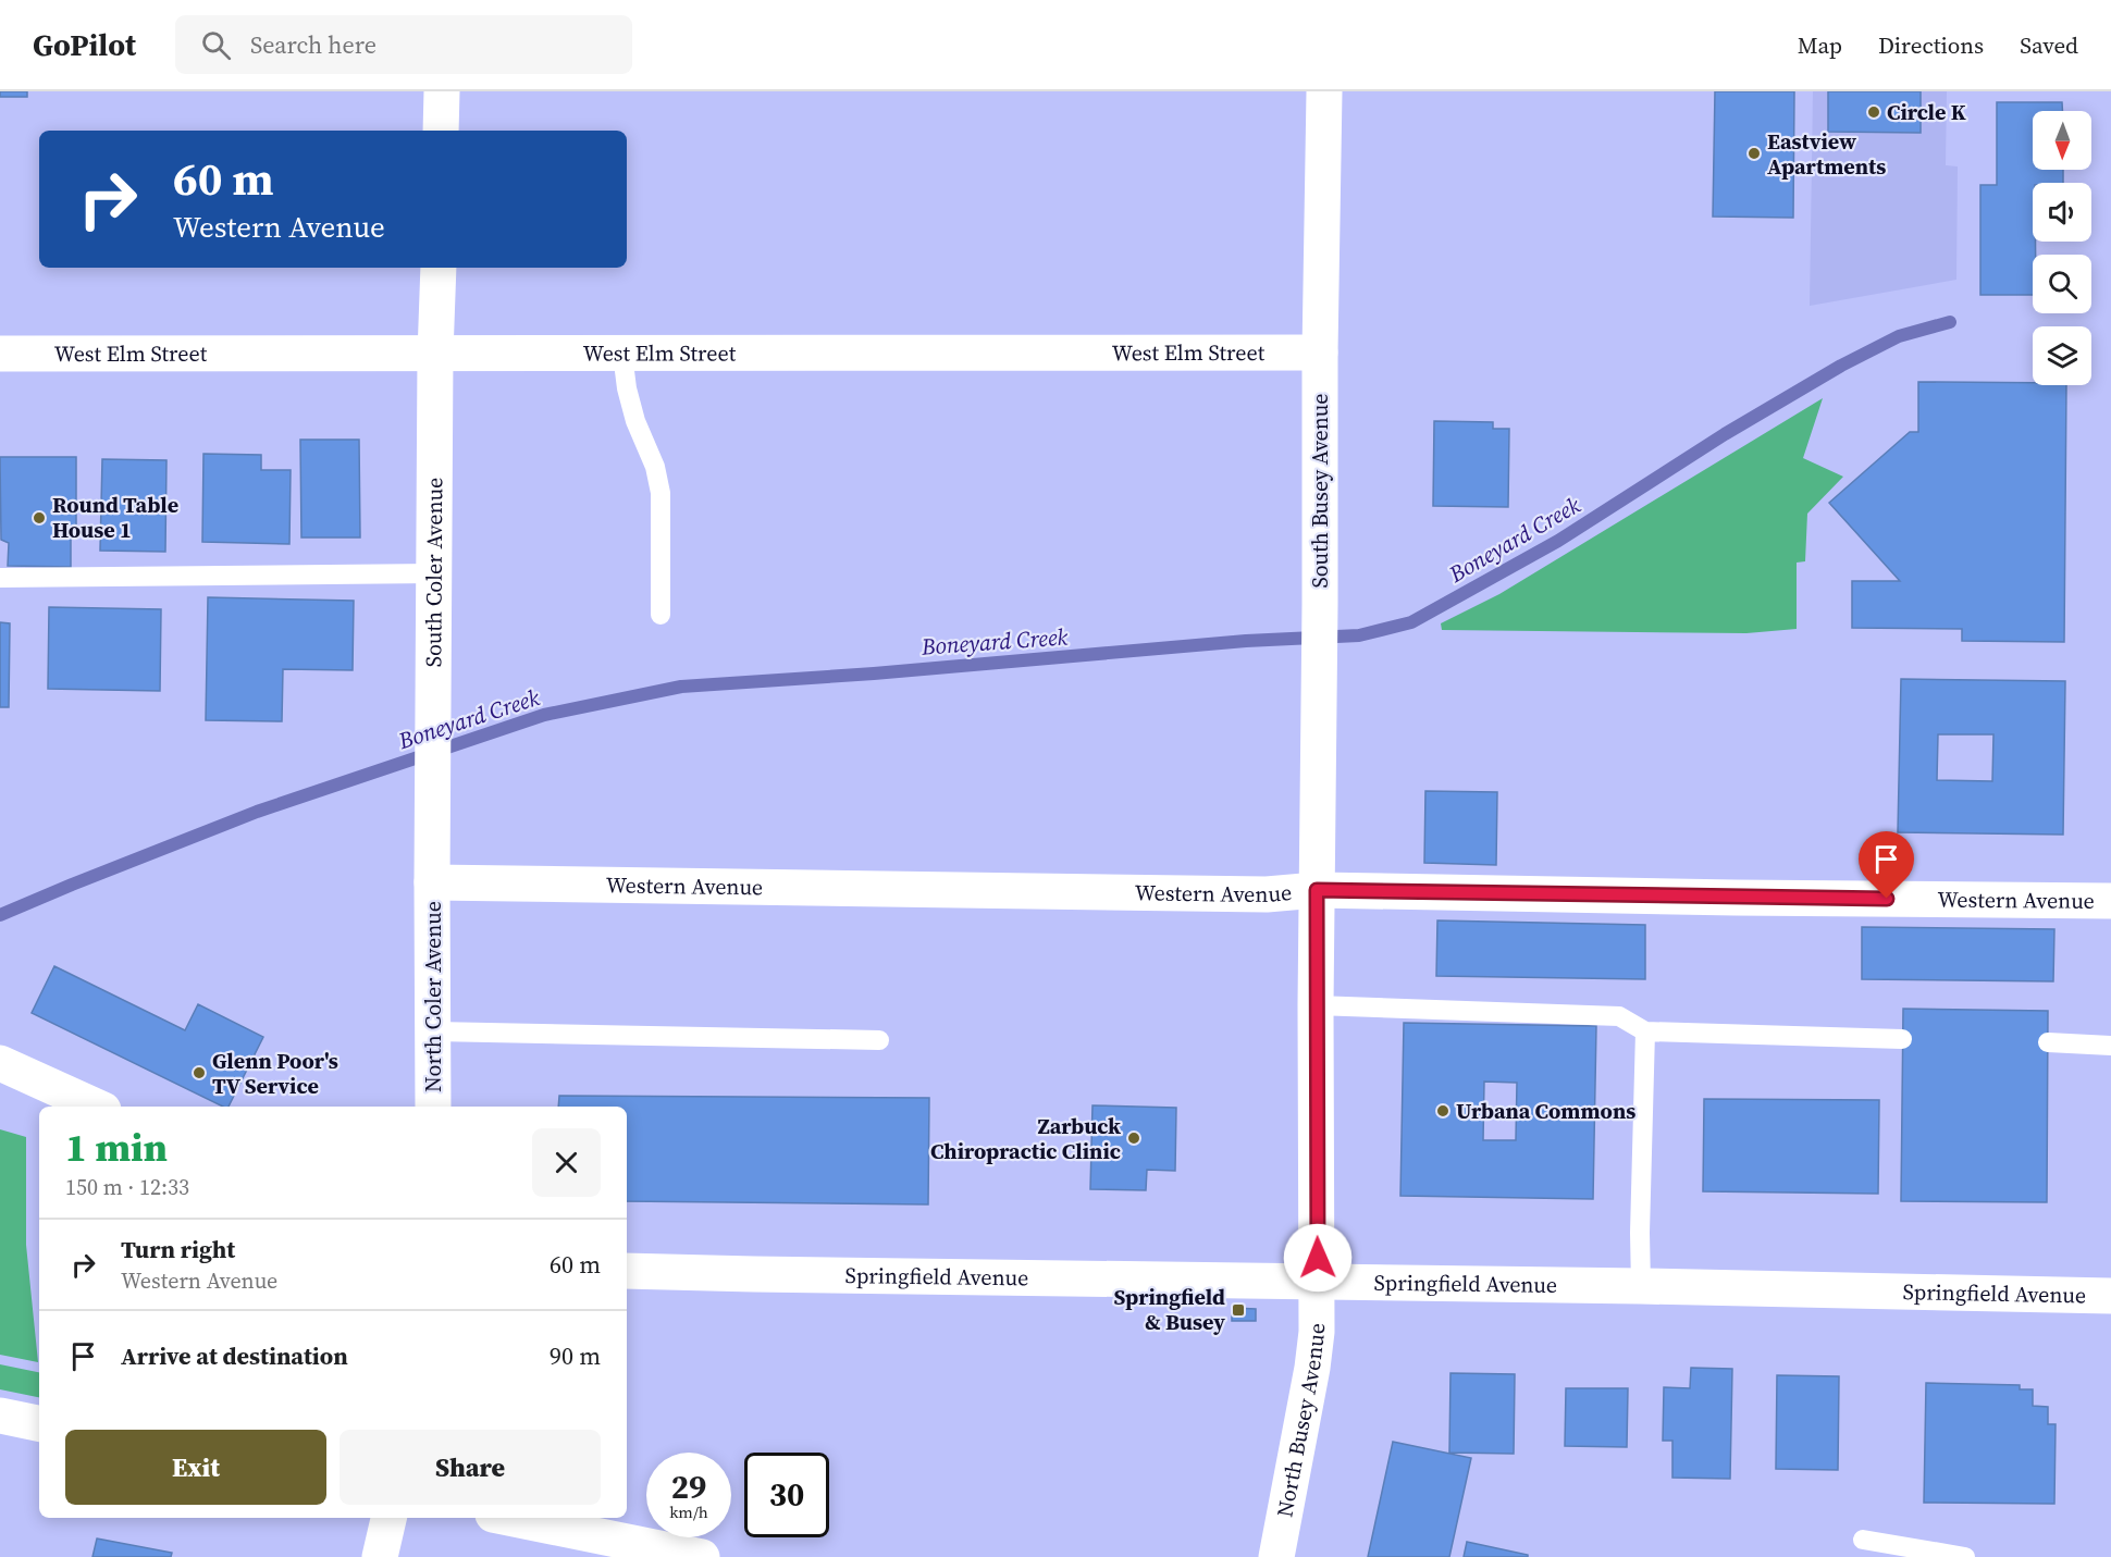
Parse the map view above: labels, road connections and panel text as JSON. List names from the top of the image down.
{
  "streets": {
    "street": [
      "West Elm Street",
      "South Busey Avenue",
      "South Coler Avenue",
      "Western Avenue",
      "North Coler Avenue",
      "Springfield Avenue",
      "North Busey Avenue"
    ]
  },
  "crossings": [
    ["West Elm Street", "South Busey Avenue"],
    ["West Elm Street", "South Coler Avenue"],
    ["South Busey Avenue", "Western Avenue"],
    ["South Busey Avenue", "North Busey Avenue"],
    ["South Coler Avenue", "Western Avenue"],
    ["South Coler Avenue", "North Coler Avenue"],
    ["Western Avenue", "North Coler Avenue"],
    ["Western Avenue", "North Busey Avenue"],
    ["Springfield Avenue", "North Busey Avenue"]
  ],
  "water": ["Boneyard Creek"],
  "places": {
    "other": [
      "Circle K",
      "Eastview Apartments",
      "Round Table House 1",
      "Glenn Poor's TV Service",
      "Urbana Commons",
      "Zarbuck Chiropractic Clinic"
    ],
    "transit": ["Springfield & Busey"]
  },
  "north": "bottom",
  "page": {
    "header": "GoPilot",
    "search": "Search here",
    "nav": ["Map", "Directions", "Saved"],
    "turn": ["60 m", "Western Avenue"],
    "heading": ["1 min", "150 m · 12:33"],
    "list": [
      {
        "name": "Turn right",
        "note": "Western Avenue",
        "value": "60 m"
      },
      {
        "name": "Arrive at destination",
        "value": "90 m"
      }
    ],
    "buttons": ["Exit", "Share"],
    "speed": "29 km/h",
    "limit": "30"
  }
}
